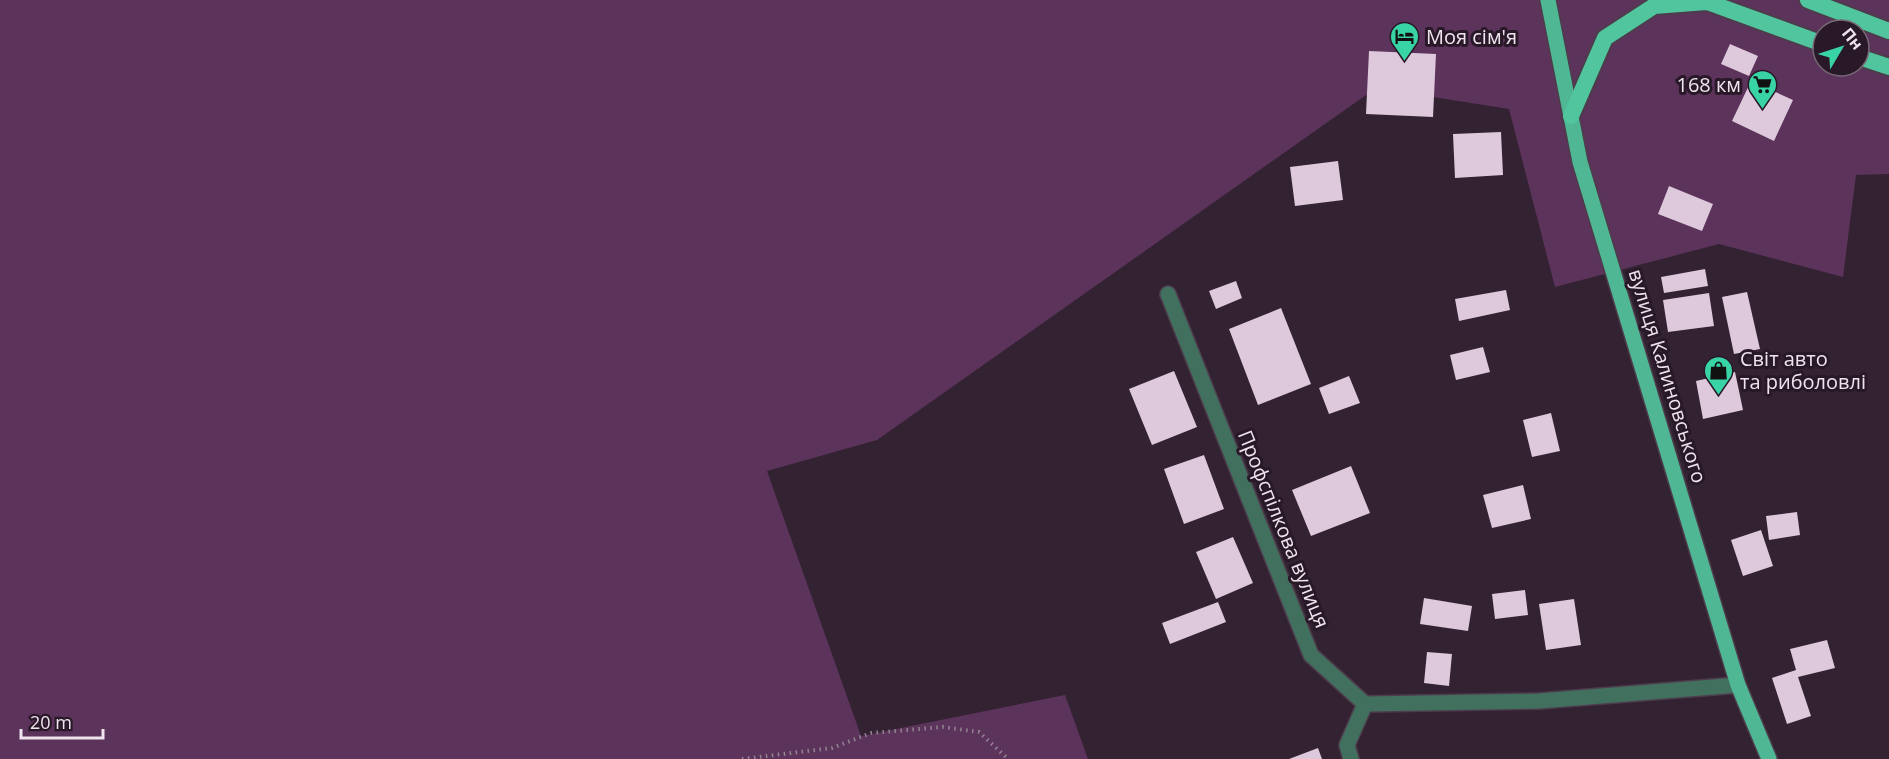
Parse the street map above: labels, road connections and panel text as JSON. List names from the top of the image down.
{
  "streets": {
    "main road": ["вулиця Калиновського"],
    "street": ["Профспілкова вулиця"]
  },
  "places": {
    "hotel": ["Моя сім'я"],
    "supermarket": ["168 км"],
    "shop": ["Світ авто та риболовлі"]
  },
  "scale_bar": "20 m",
  "north": "top right"
}
